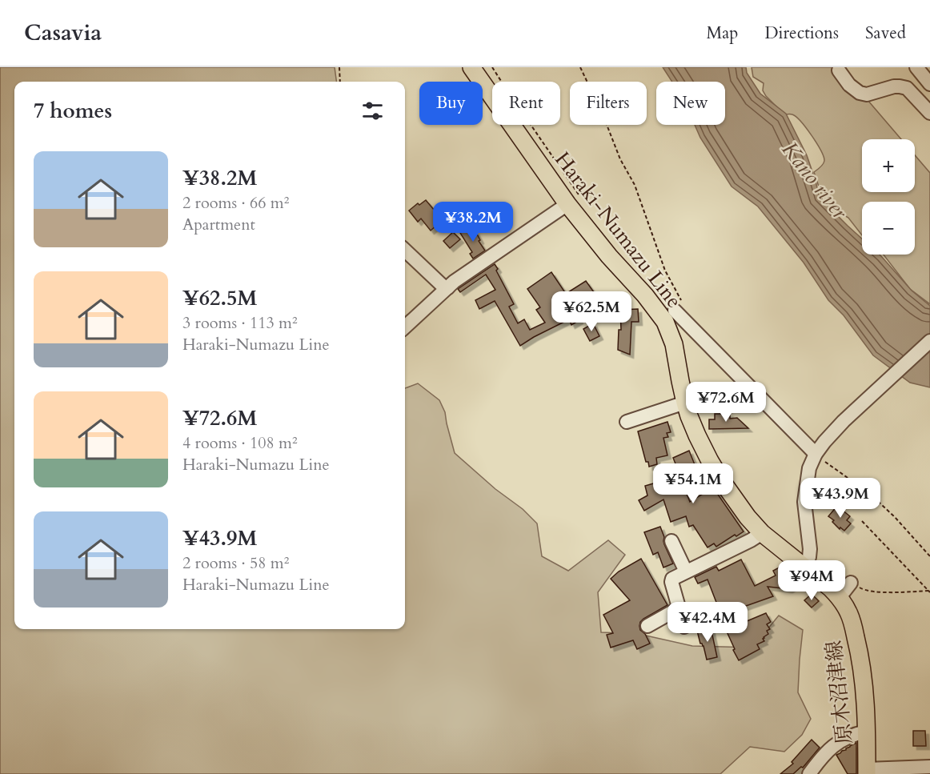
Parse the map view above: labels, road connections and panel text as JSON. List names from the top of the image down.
{
  "streets": {
    "main road": ["Haraki-Numazu Line", "原木沼津線"]
  },
  "crossings": [
    ["Haraki-Numazu Line", "原木沼津線"]
  ],
  "water": ["Kano river"],
  "page": {
    "header": "Casavia",
    "nav": ["Map", "Directions", "Saved"],
    "chip": [
      "Buy",
      "Rent",
      "Filters",
      "New"
    ],
    "heading": "7 homes",
    "map_buttons": ["+", "−"],
    "list": [
      {
        "name": "¥38.2M",
        "note": "2 rooms · 66 m² · Apartment"
      },
      {
        "name": "¥62.5M",
        "note": "3 rooms · 113 m² · Haraki-Numazu Line"
      },
      {
        "name": "¥72.6M",
        "note": "4 rooms · 108 m² · Haraki-Numazu Line"
      },
      {
        "name": "¥43.9M",
        "note": "2 rooms · 58 m² · Haraki-Numazu Line"
      }
    ],
    "price": [
      "¥38.2M",
      "¥62.5M",
      "¥72.6M",
      "¥54.1M",
      "¥43.9M",
      "¥94M",
      "¥42.4M"
    ]
  }
}
